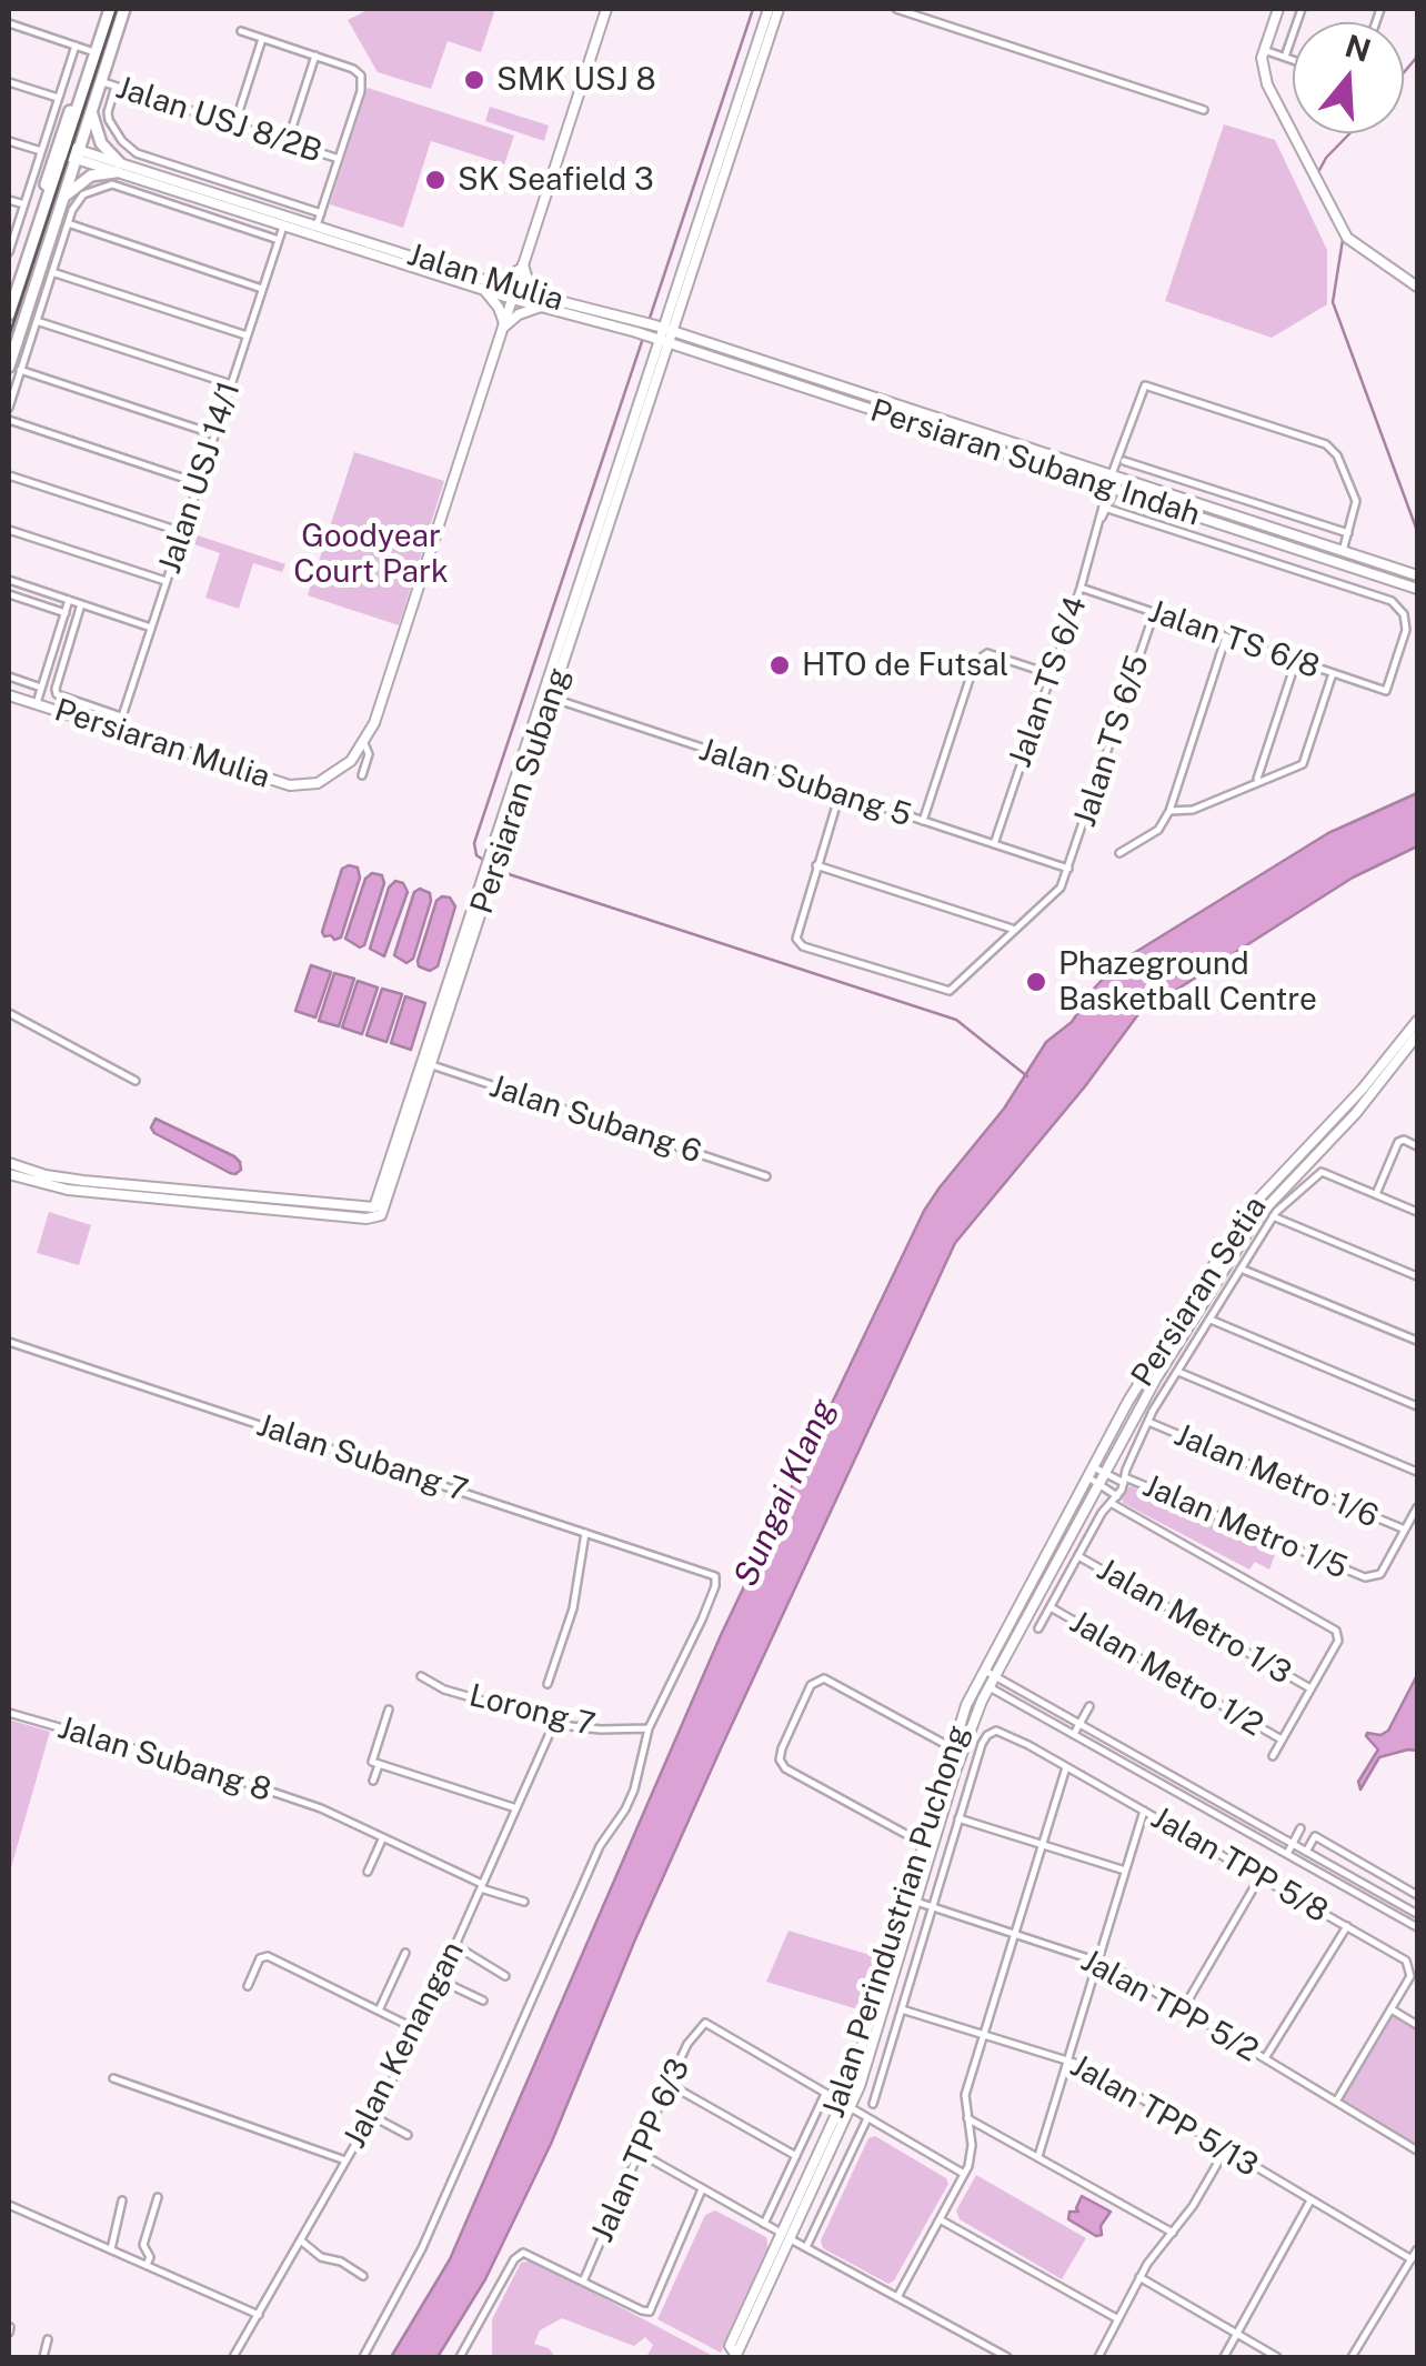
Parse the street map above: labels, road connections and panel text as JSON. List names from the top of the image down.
{
  "streets": {
    "street": [
      "Jalan USJ 8/2B",
      "Jalan Mulia",
      "Persiaran Subang Indah",
      "Jalan USJ 14/1",
      "Jalan TS 6/8",
      "Jalan TS 6/4",
      "Jalan TS 6/5",
      "Persiaran Mulia",
      "Jalan Subang 5",
      "Persiaran Subang",
      "Jalan Subang 6",
      "Persiaran Setia",
      "Jalan Subang 7",
      "Jalan Metro 1/6",
      "Jalan Metro 1/5",
      "Jalan Metro 1/3",
      "Jalan Metro 1/2",
      "Lorong 7",
      "Jalan Subang 8",
      "Jalan TPP 5/8",
      "Jalan Perindustrian Puchong",
      "Jalan TPP 5/2",
      "Jalan Kenangan",
      "Jalan TPP 5/13",
      "Jalan TPP 6/3"
    ]
  },
  "crossings": [
    ["Jalan Mulia", "Persiaran Subang Indah"],
    ["Jalan Mulia", "Persiaran Mulia"],
    ["Jalan Mulia", "Persiaran Subang"],
    ["Persiaran Subang Indah", "Jalan TS 6/4"],
    ["Persiaran Subang Indah", "Persiaran Subang"],
    ["Jalan USJ 14/1", "Persiaran Mulia"],
    ["Jalan TS 6/8", "Jalan TS 6/4"],
    ["Jalan TS 6/8", "Jalan TS 6/5"],
    ["Jalan TS 6/4", "Jalan Subang 5"],
    ["Jalan TS 6/5", "Jalan Subang 5"],
    ["Jalan Subang 5", "Persiaran Subang"],
    ["Persiaran Subang", "Jalan Subang 6"],
    ["Persiaran Setia", "Jalan Perindustrian Puchong"],
    ["Jalan Subang 7", "Lorong 7"],
    ["Jalan Metro 1/6", "Jalan Metro 1/5"],
    ["Lorong 7", "Jalan Kenangan"],
    ["Jalan Subang 8", "Jalan Kenangan"],
    ["Jalan Perindustrian Puchong", "Jalan TPP 5/2"]
  ],
  "water": ["Sungai Klang"],
  "parks": ["Goodyear Court Park"],
  "places": [
    "SMK USJ 8",
    "SK Seafield 3",
    "HTO de Futsal",
    "Phazeground Basketball Centre"
  ],
  "north": "top"
}
